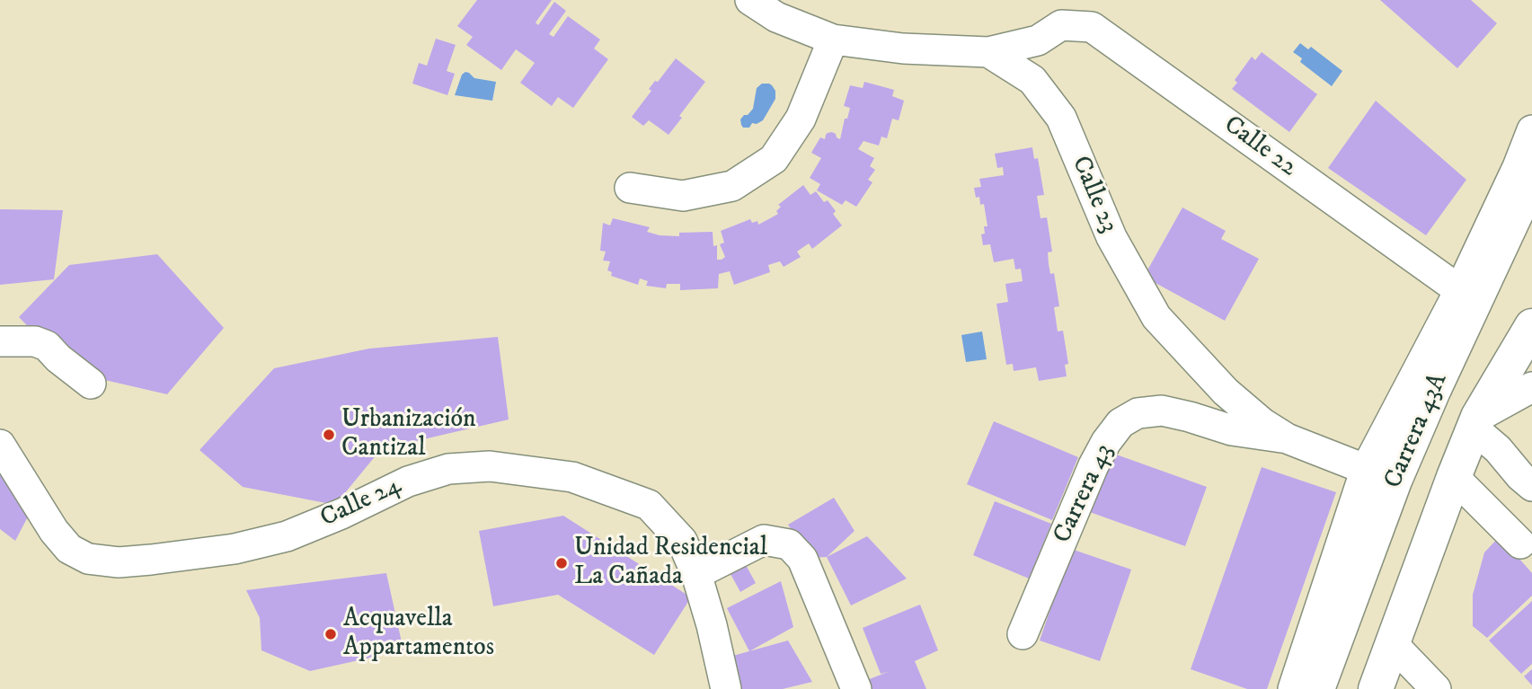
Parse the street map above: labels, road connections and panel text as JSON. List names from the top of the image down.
{
  "streets": {
    "main road": ["Carrera 43A"],
    "street": [
      "Calle 22",
      "Calle 23",
      "Carrera 43",
      "Calle 24"
    ]
  },
  "crossings": [
    ["Calle 22", "Calle 23"],
    ["Calle 22", "Carrera 43A"],
    ["Calle 23", "Carrera 43A"],
    ["Calle 23", "Carrera 43"]
  ],
  "places": ["Urbanización Cantizal", "Unidad Residencial La Cañada", "Acquavella Appartamentos"]
}
